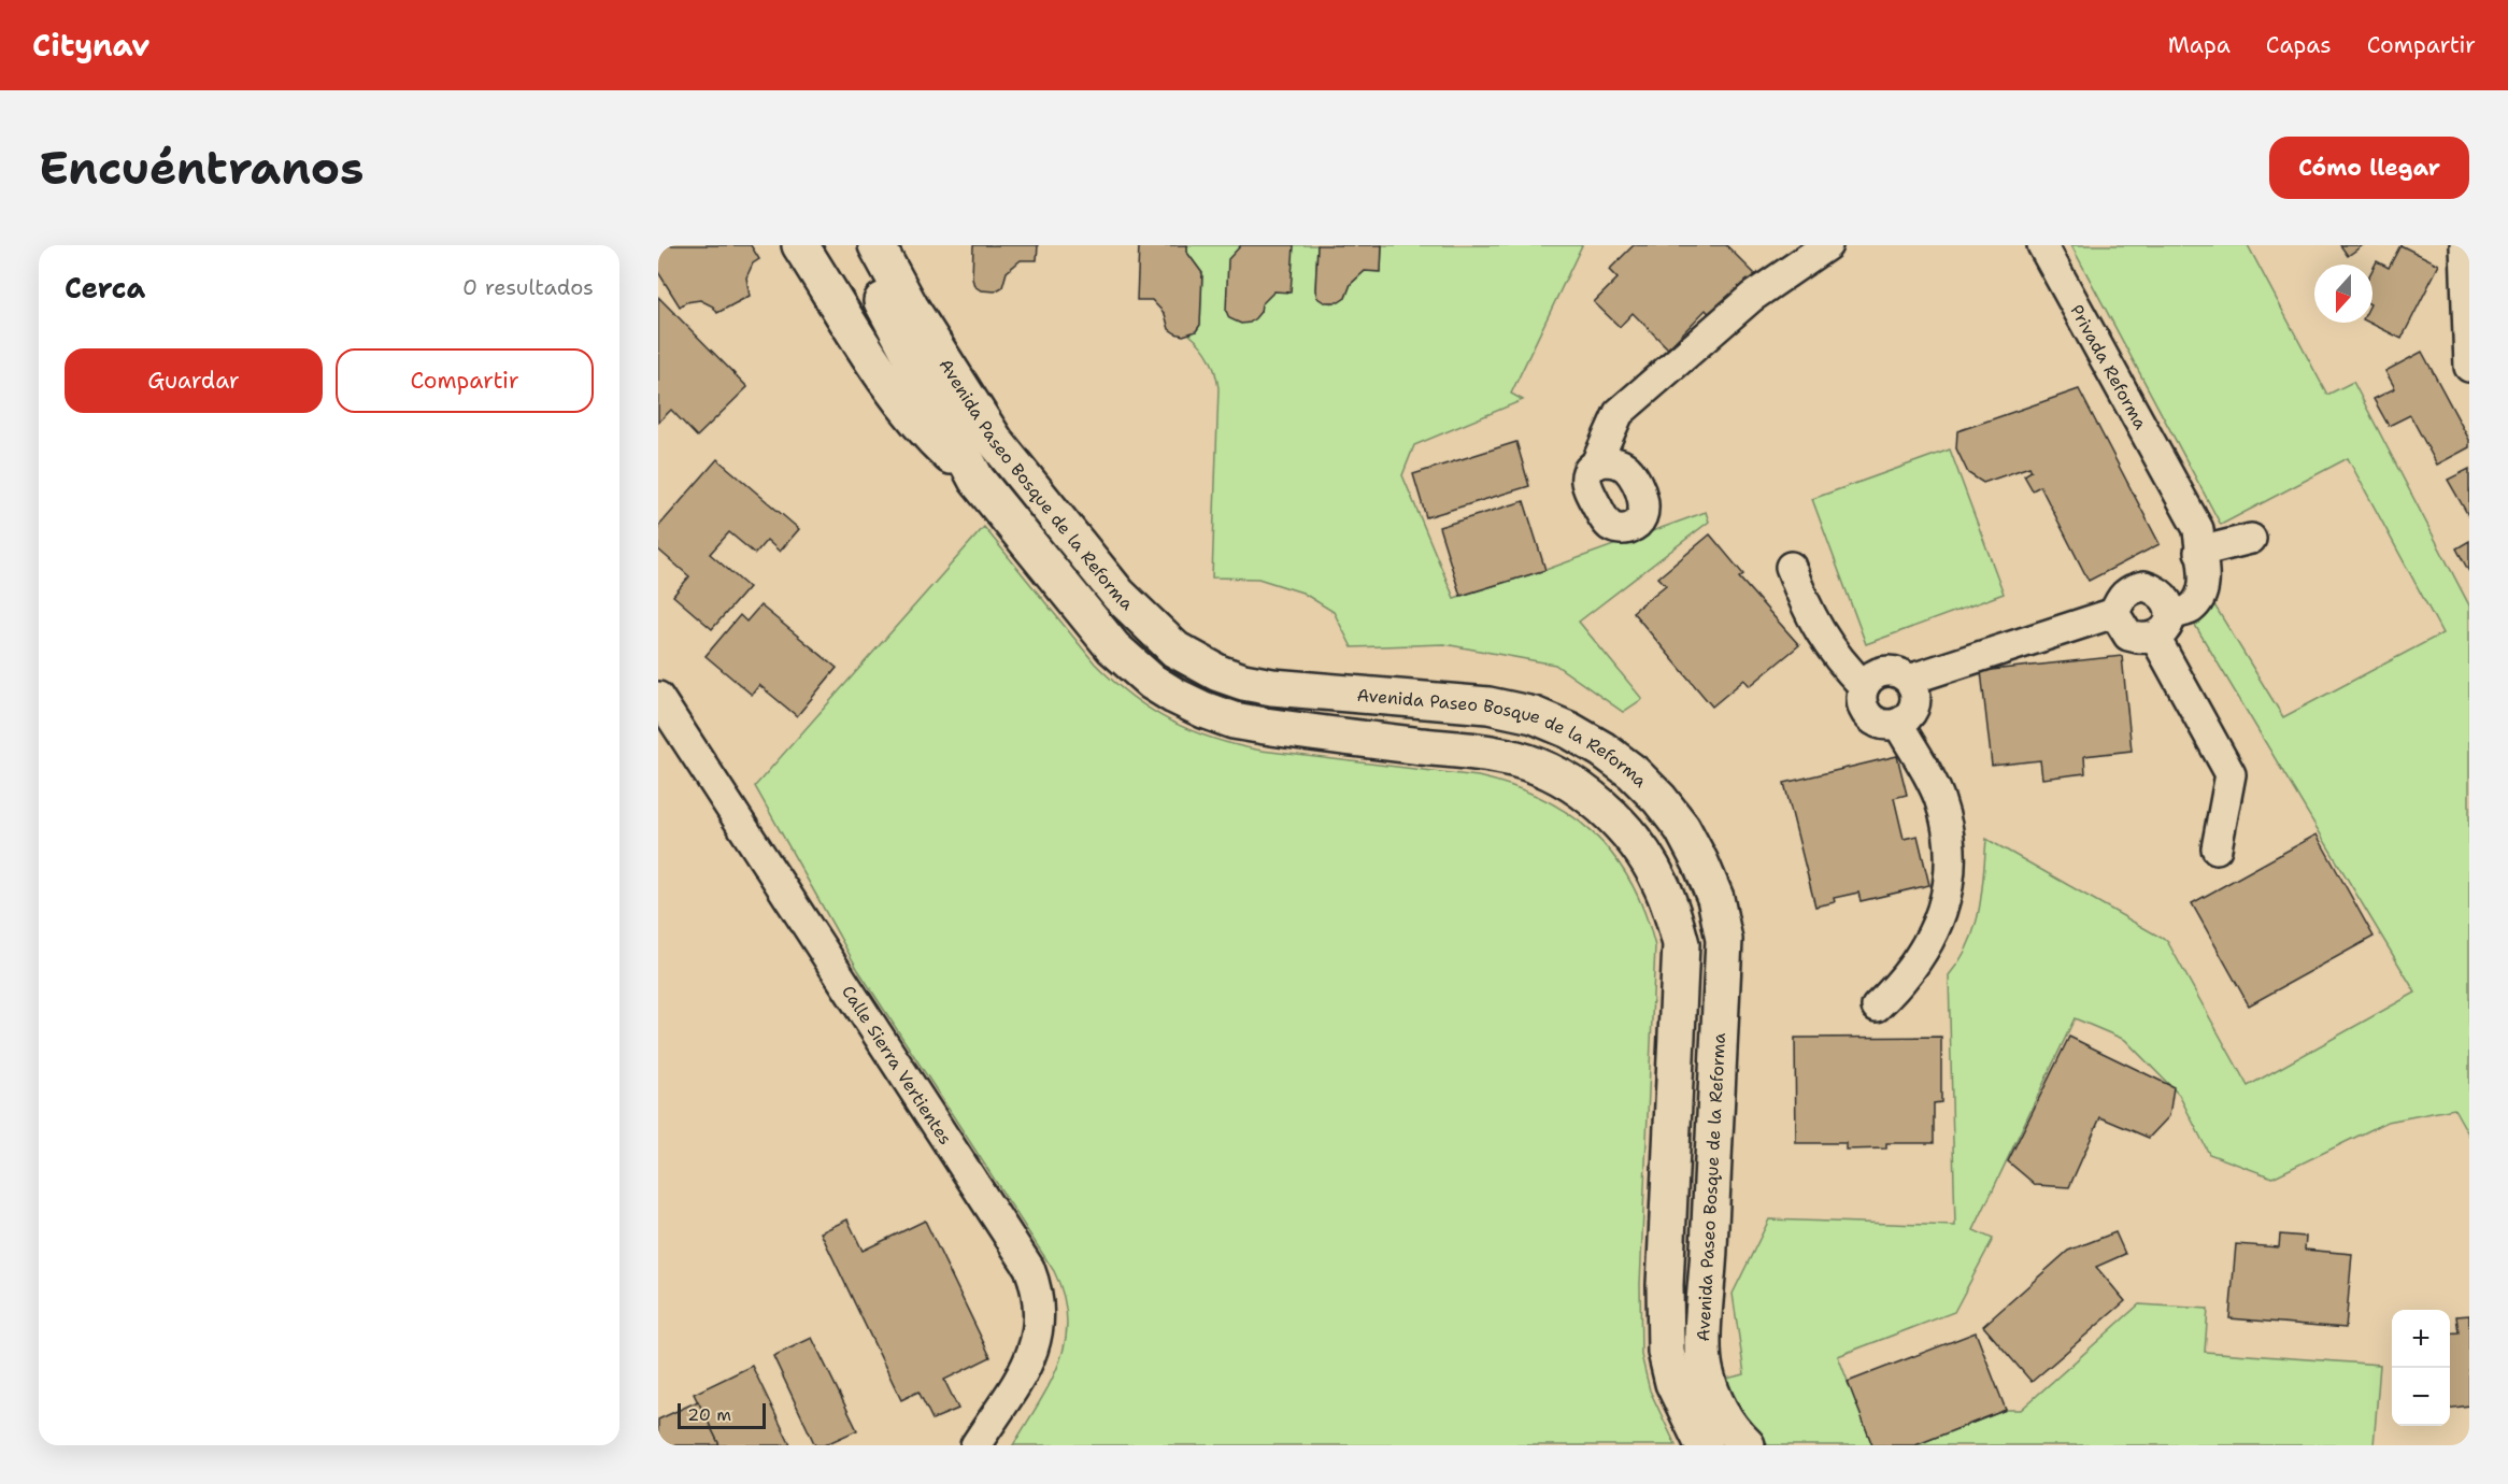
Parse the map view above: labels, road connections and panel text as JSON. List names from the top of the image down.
{
  "streets": {
    "main road": ["Avenida Paseo Bosque de la Reforma"],
    "street": ["Privada Reforma", "Calle Sierra Vertientes"]
  },
  "scale_bar": "20 m",
  "north": "bottom",
  "page": {
    "header": "Citynav",
    "nav": ["Mapa", "Capas", "Compartir"],
    "buttons": [
      "Cómo llegar",
      ["Guardar", "Compartir"]
    ],
    "title": "Encuéntranos",
    "heading": ["Cerca", "0 resultados"],
    "map_buttons": ["+", "−"],
    "scale": "20 m"
  }
}
